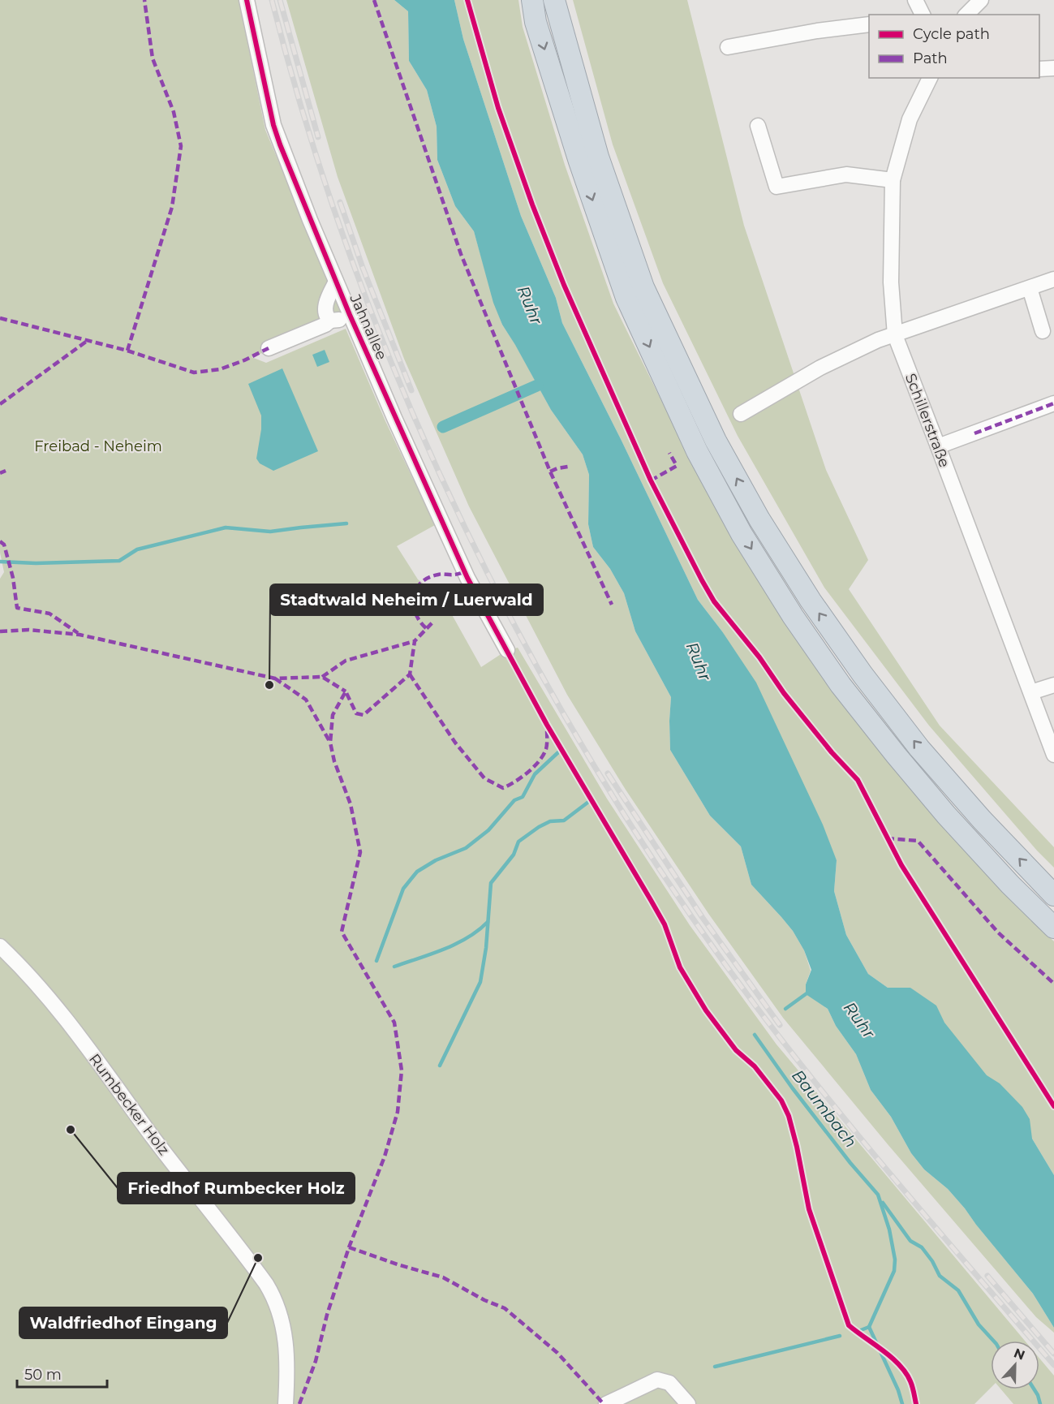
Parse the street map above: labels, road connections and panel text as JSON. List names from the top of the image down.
{
  "streets": {
    "street": ["Jahnallee", "Schillerstraße", "Rumbecker Holz"]
  },
  "water": ["Ruhr", "Baumbach"],
  "parks": ["Freibad - Neheim"],
  "places": ["Stadtwald Neheim / Luerwald", "Friedhof Rumbecker Holz", "Waldfriedhof Eingang"],
  "legend": ["Cycle path", "Path"],
  "scale_bar": "50 m",
  "north": "top"
}
